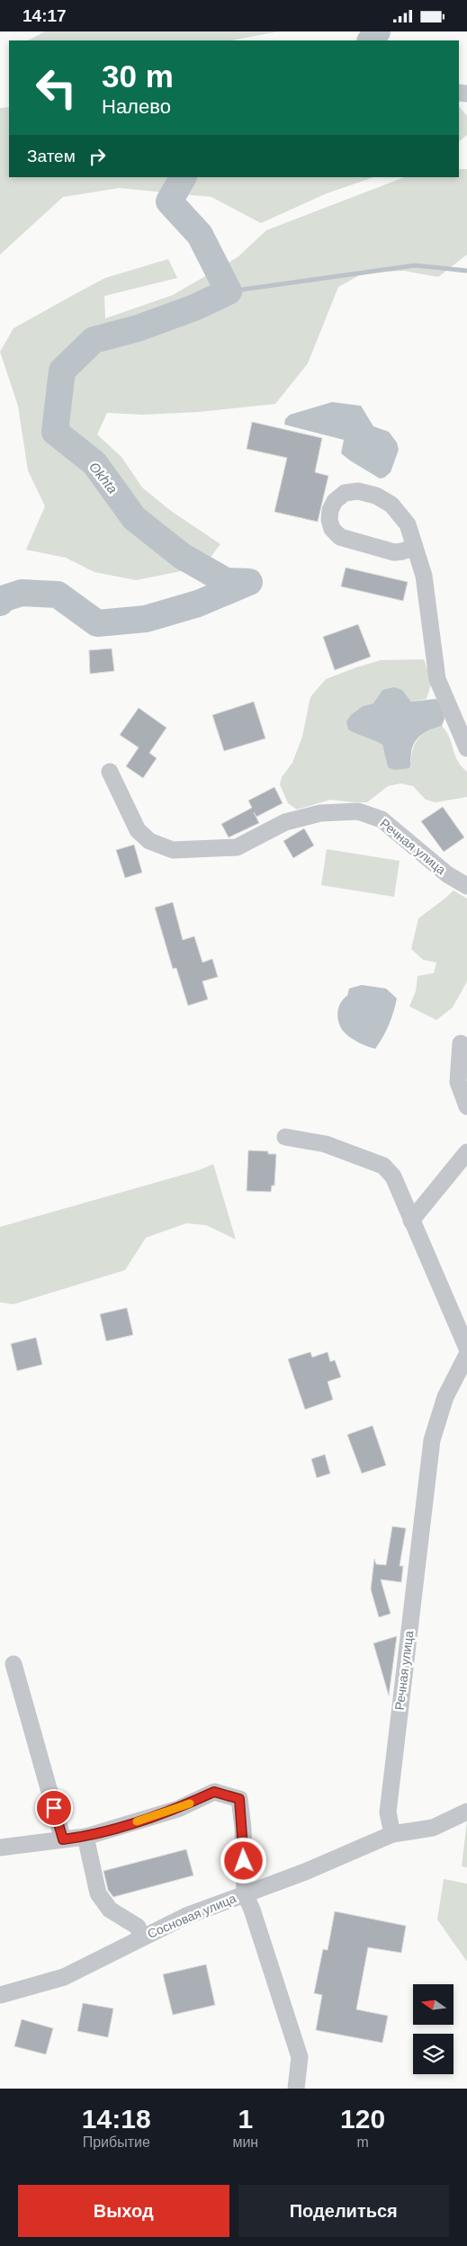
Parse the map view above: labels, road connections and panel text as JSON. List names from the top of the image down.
{
  "streets": {
    "street": ["Речная улица", "Сосновая улица"]
  },
  "water": ["Okhta"],
  "north": "left",
  "page": {
    "status": "14:17",
    "turn": ["30 m", "Налево"],
    "then": "Затем",
    "eta": [
      "14:18",
      "Прибытие",
      "1",
      "мин",
      "120",
      "m"
    ],
    "buttons": ["Выход", "Поделиться"]
  }
}
